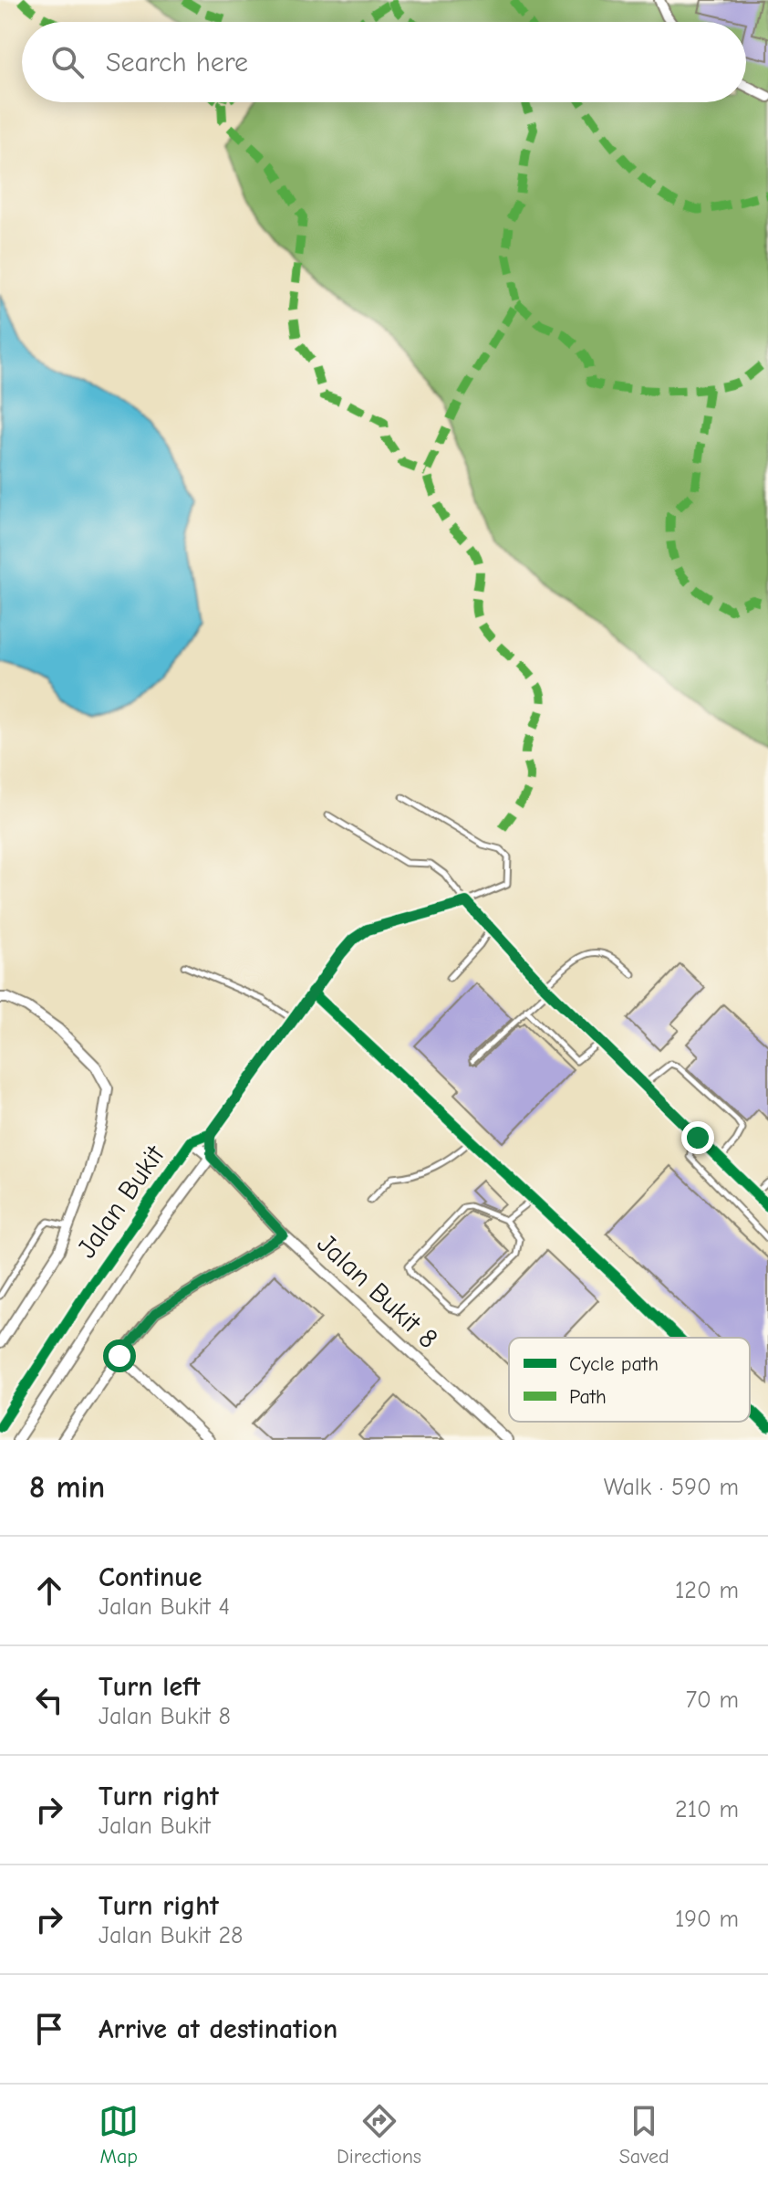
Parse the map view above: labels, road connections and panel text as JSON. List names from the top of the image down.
{
  "streets": {
    "street": ["Jalan Bukit", "Jalan Bukit 8"]
  },
  "crossings": [
    ["Jalan Bukit", "Jalan Bukit 8"]
  ],
  "legend": ["Cycle path", "Path"],
  "page": {
    "search": "Search here",
    "heading": ["8 min", "Walk · 590 m"],
    "list": [
      ["Continue", "Jalan Bukit 4", "120 m"],
      ["Turn left", "Jalan Bukit 8", "70 m"],
      ["Turn right", "Jalan Bukit", "210 m"],
      ["Turn right", "Jalan Bukit 28", "190 m"],
      "Arrive at destination"
    ],
    "nav": ["Map", "Directions", "Saved"]
  }
}
